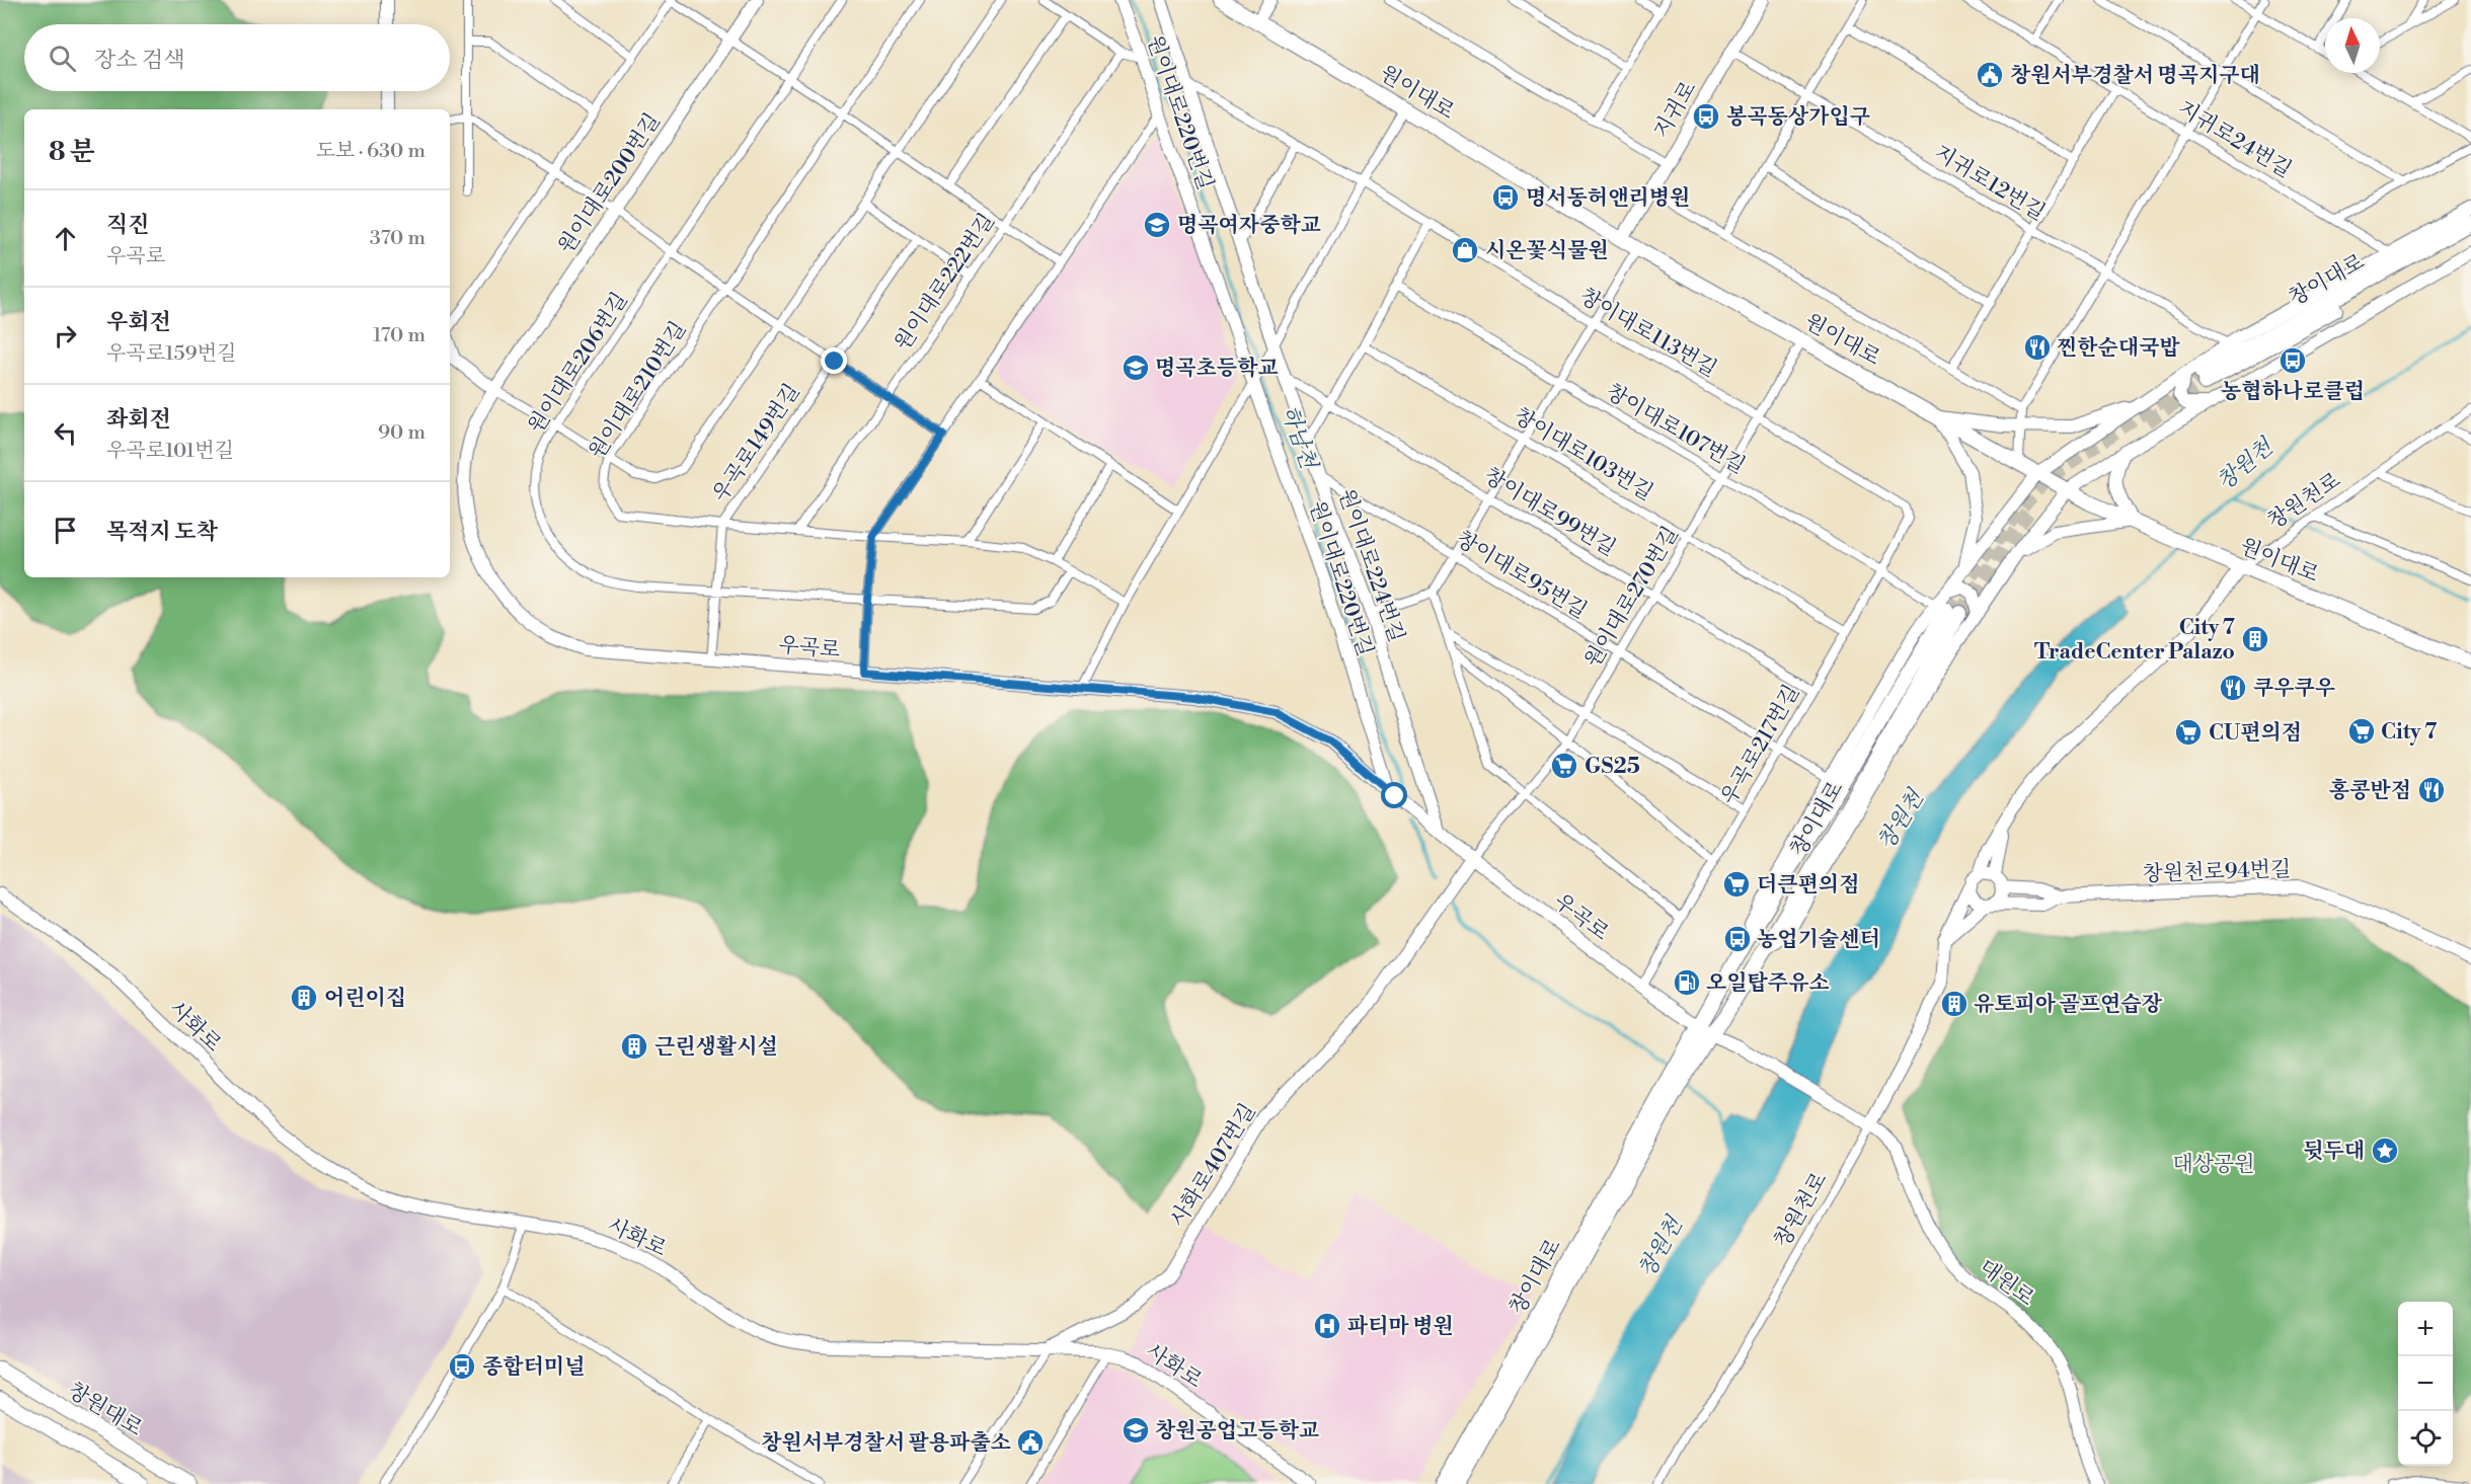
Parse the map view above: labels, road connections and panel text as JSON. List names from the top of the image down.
{
  "streets": {
    "main road": ["원이대로", "창이대로", "창원대로"],
    "street": [
      "지귀로",
      "원이대로220번길",
      "지귀로24번길",
      "지귀로12번길",
      "원이대로200번길",
      "원이대로222번길",
      "창이대로113번길",
      "원이대로206번길",
      "원이대로210번길",
      "창이대로107번길",
      "우곡로149번길",
      "창이대로103번길",
      "창원천로",
      "창이대로99번길",
      "원이대로224번길",
      "창이대로95번길",
      "원이대로270번길",
      "우곡로",
      "우곡로217번길",
      "창원천로94번길",
      "사화로",
      "사화로407번길",
      "대원로"
    ]
  },
  "crossings": [
    ["원이대로", "지귀로"],
    ["원이대로", "창원천로"],
    ["원이대로", "원이대로270번길"],
    ["지귀로", "지귀로12번길"],
    ["원이대로220번길", "우곡로"],
    ["원이대로200번길", "우곡로"],
    ["창이대로", "창이대로107번길"],
    ["창이대로", "우곡로"],
    ["창이대로", "대원로"],
    ["원이대로222번길", "원이대로210번길"],
    ["창이대로113번길", "원이대로270번길"],
    ["창이대로113번길", "우곡로217번길"],
    ["원이대로206번길", "원이대로210번길"],
    ["원이대로206번길", "우곡로149번길"],
    ["원이대로210번길", "우곡로149번길"],
    ["창이대로107번길", "원이대로270번길"],
    ["창이대로107번길", "우곡로217번길"],
    ["우곡로149번길", "우곡로"],
    ["창이대로103번길", "원이대로270번길"],
    ["창이대로103번길", "우곡로217번길"],
    ["창원천로", "대원로"],
    ["창이대로99번길", "원이대로224번길"],
    ["창이대로99번길", "원이대로270번길"],
    ["창이대로99번길", "우곡로217번길"],
    ["원이대로224번길", "창이대로95번길"],
    ["원이대로224번길", "우곡로"],
    ["창이대로95번길", "원이대로270번길"],
    ["창이대로95번길", "우곡로217번길"],
    ["원이대로270번길", "우곡로"],
    ["원이대로270번길", "사화로407번길"],
    ["우곡로", "우곡로217번길"],
    ["우곡로", "사화로407번길"],
    ["우곡로", "대원로"],
    ["사화로", "사화로407번길"]
  ],
  "water": ["하남천", "창원천"],
  "parks": ["대상공원"],
  "places": {
    "public building": ["창원서부경찰서 명곡지구대", "창원서부경찰서 팔용파출소"],
    "bus stop": [
      "봉곡동상가입구",
      "명서동허앤리병원",
      "농협하나로클럽",
      "농업기술센터",
      "종합터미널"
    ],
    "school or university": ["명곡여자중학교", "명곡초등학교", "창원공업고등학교"],
    "shop": ["시온꽃식물원"],
    "restaurant": ["찐한순대국밥", "쿠우쿠우", "홍콩반점"],
    "building": [
      "City 7 TradeCenter Palazo",
      "어린이집",
      "유토피아 골프연습장",
      "근린생활시설"
    ],
    "supermarket": [
      "City 7",
      "CU편의점",
      "GS25",
      "더큰편의점"
    ],
    "fuel station": ["오일탑주유소"],
    "place": ["뒷두대"],
    "hospital": ["파티마 병원"]
  },
  "north": "top",
  "page": {
    "search": "장소 검색",
    "heading": ["8 분", "도보 · 630 m"],
    "list": [
      ["직진", "우곡로", "370 m"],
      ["우회전", "우곡로159번길", "170 m"],
      ["좌회전", "우곡로101번길", "90 m"],
      "목적지 도착"
    ],
    "map_buttons": ["+", "−"]
  }
}
